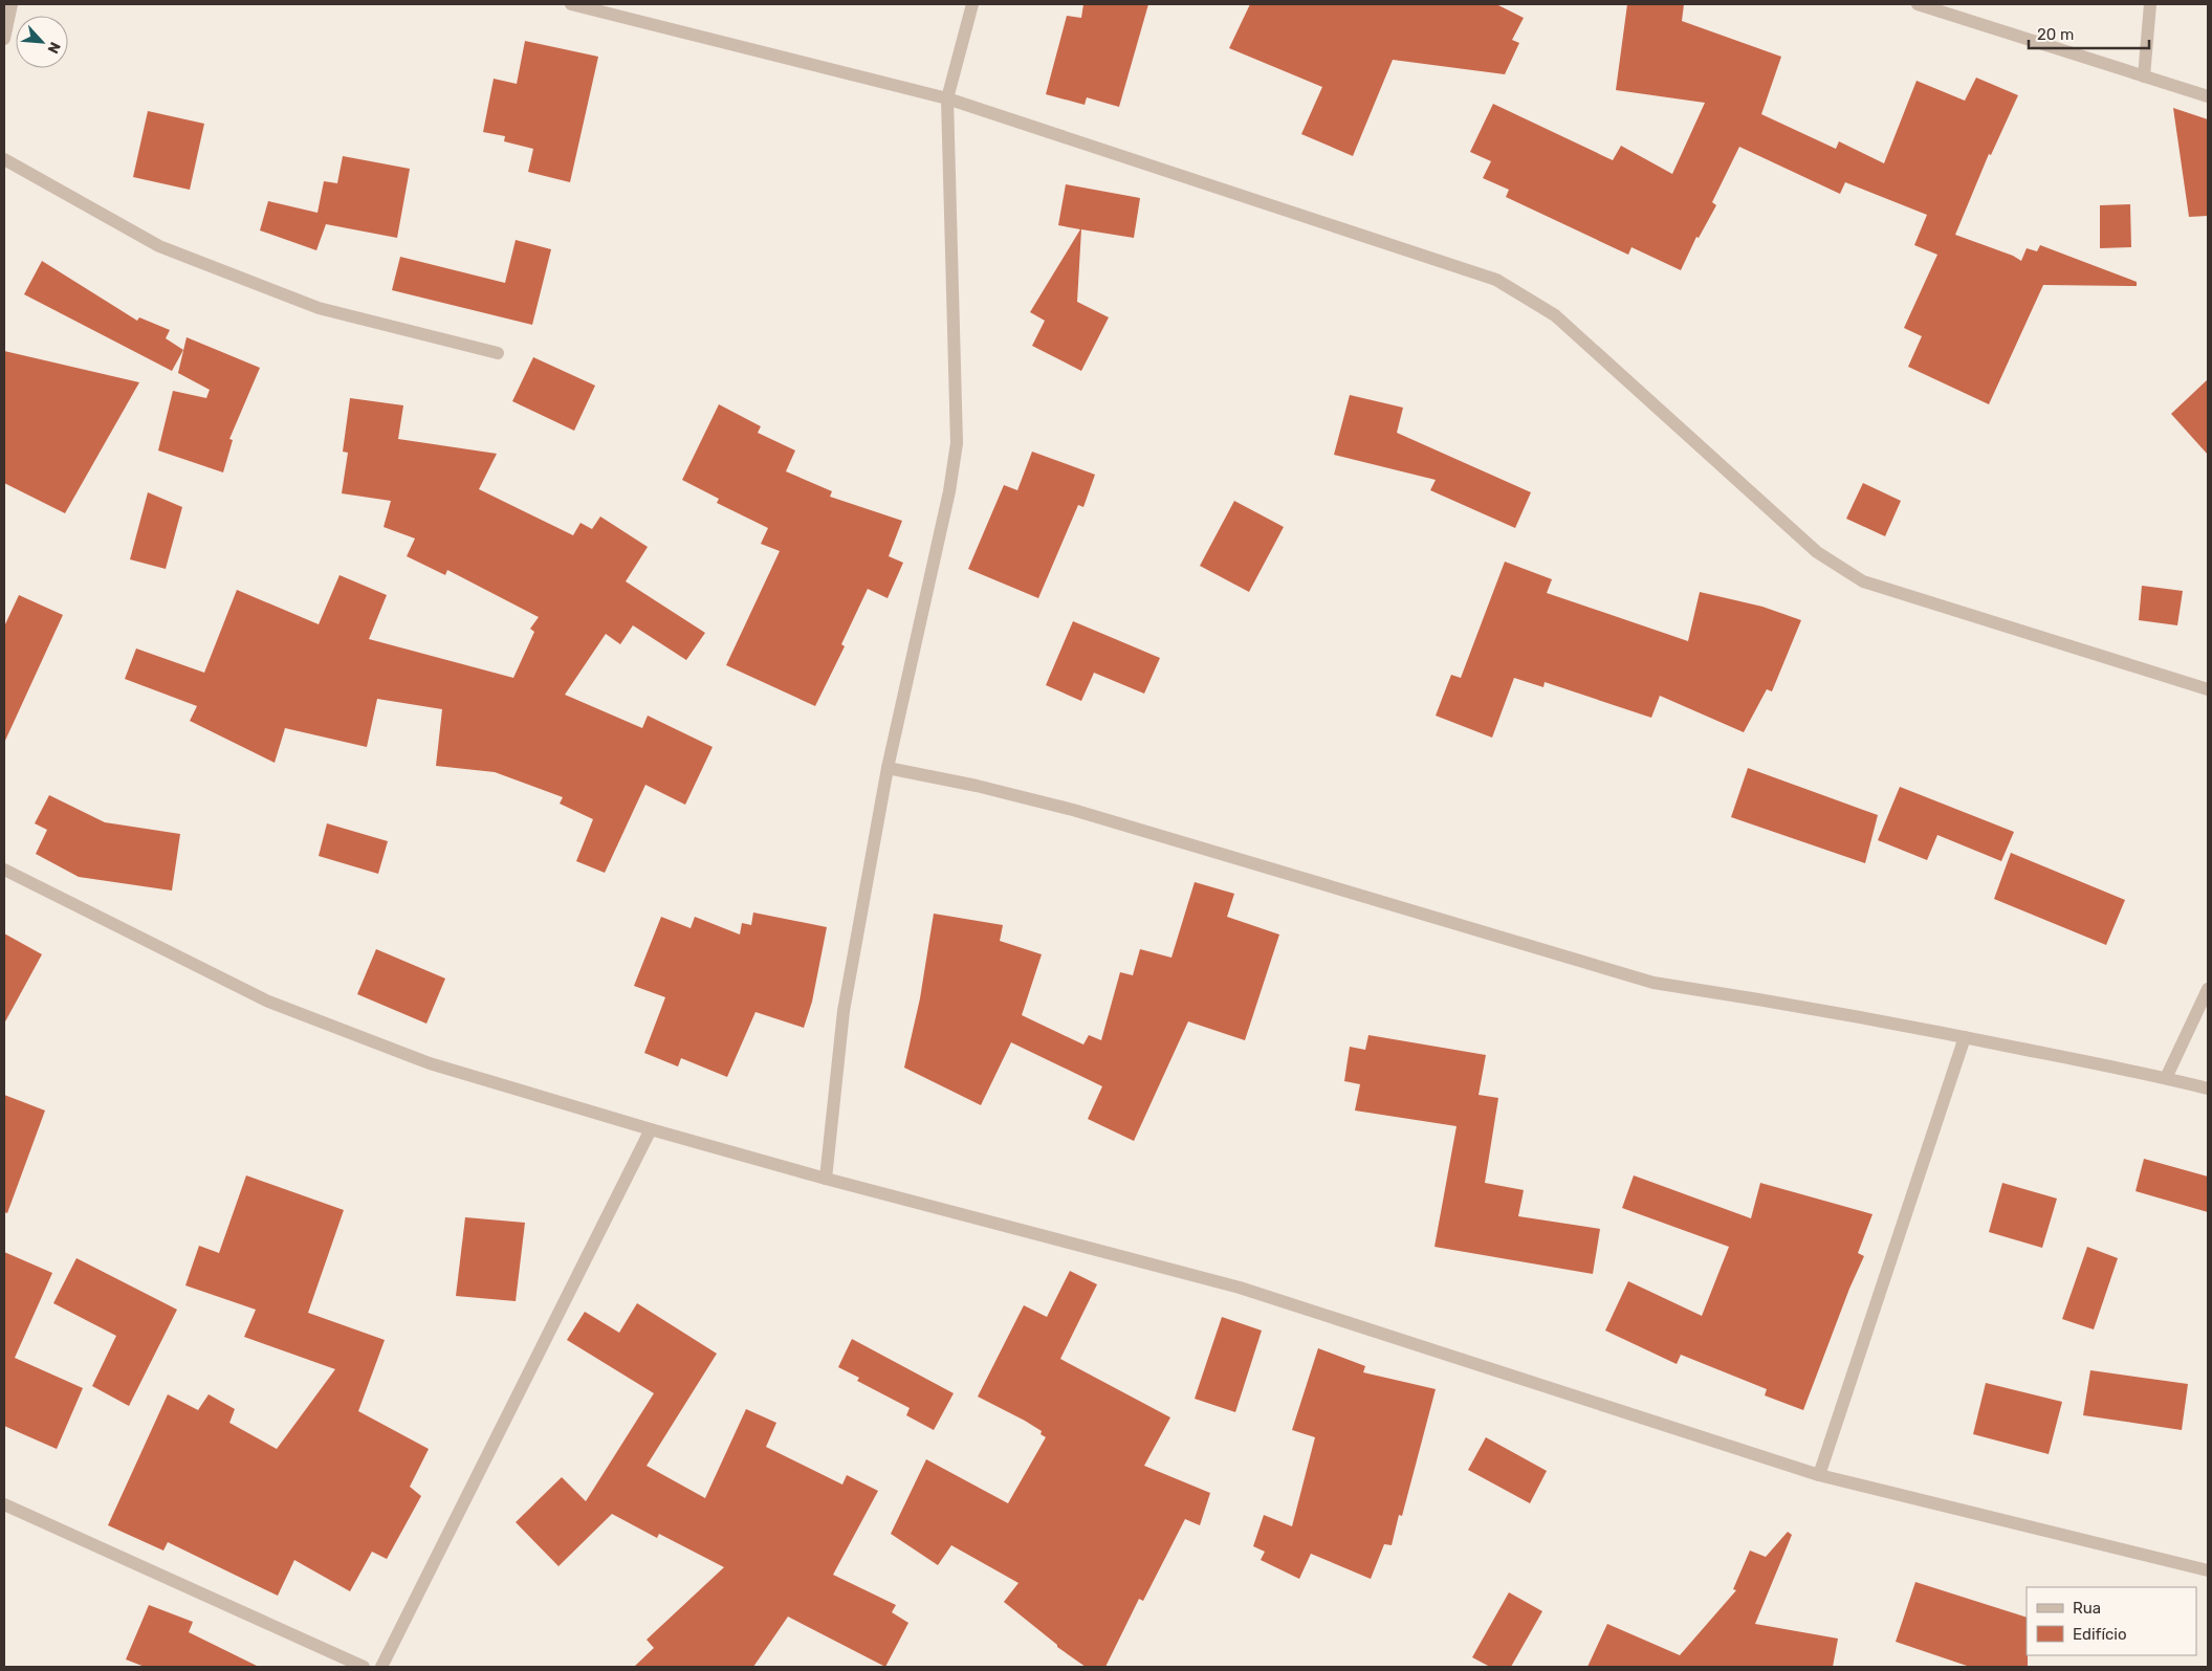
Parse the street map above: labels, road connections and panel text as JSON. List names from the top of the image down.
{
  "legend": ["Rua", "Edifício"],
  "scale_bar": "20 m",
  "north": "bottom right"
}
